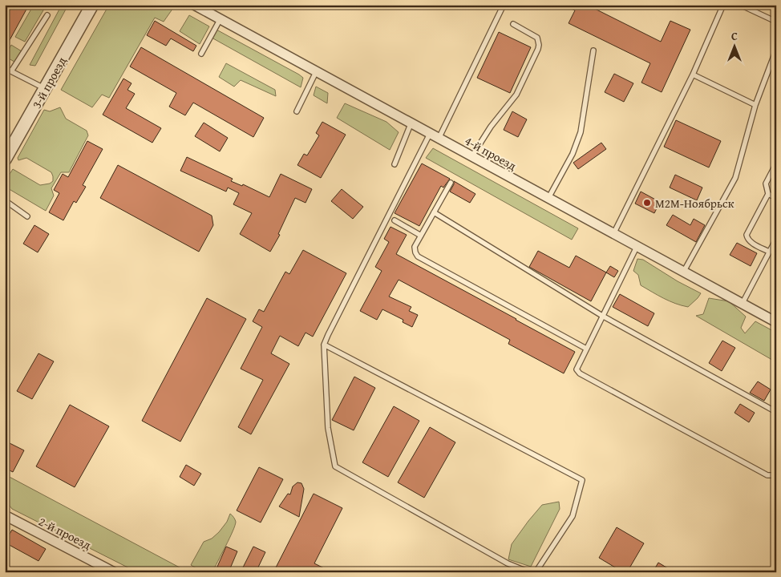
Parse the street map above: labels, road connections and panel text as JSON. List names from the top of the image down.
{
  "streets": {
    "street": ["3-й проезд", "4-й проезд", "2-й проезд"]
  },
  "places": ["М2М-Ноябрьск"],
  "north": "top"
}
